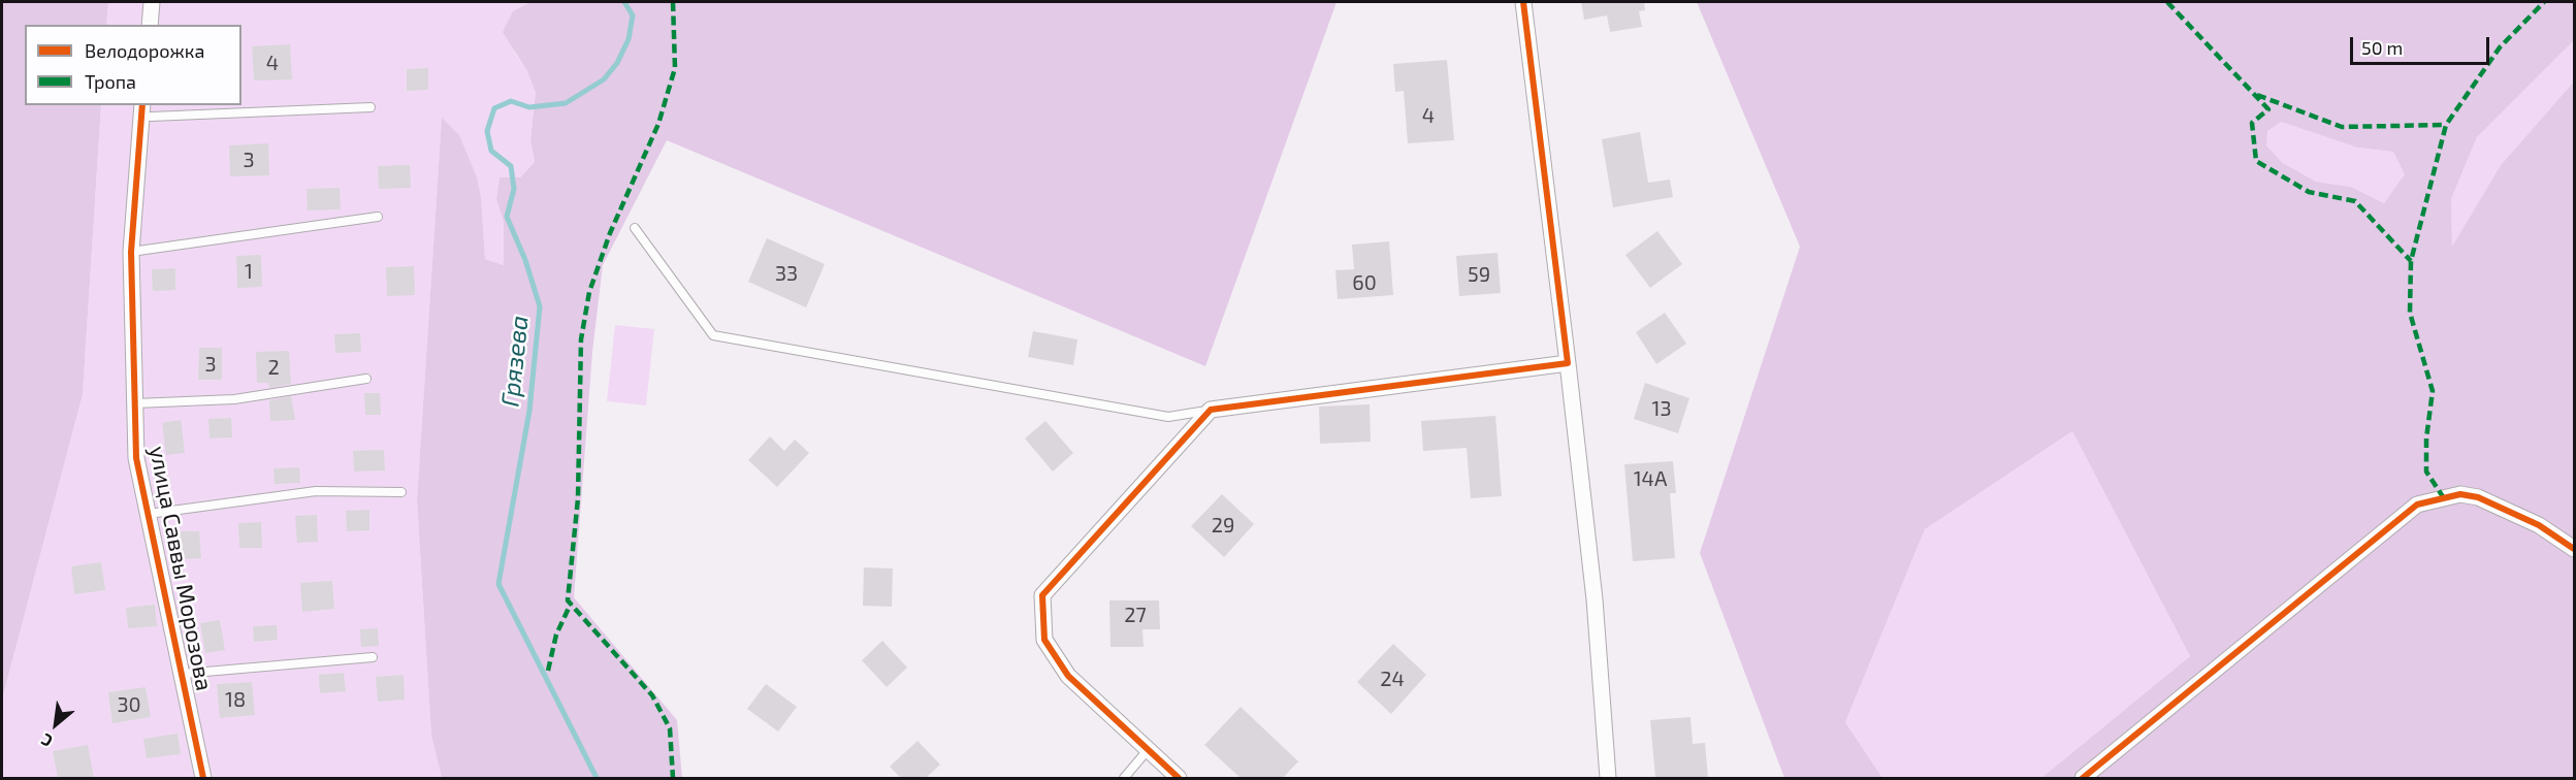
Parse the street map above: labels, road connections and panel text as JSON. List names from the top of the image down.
{
  "streets": {
    "street": ["улица Саввы Морозова"]
  },
  "water": ["Грязева"],
  "house_numbers": [
    "4",
    "4",
    "3",
    "1",
    "33",
    "59",
    "60",
    "3",
    "2",
    "13",
    "14А",
    "29",
    "27",
    "24",
    "18",
    "30"
  ],
  "legend": ["Велодорожка", "Тропа"],
  "scale_bar": "50 m",
  "north": "bottom left"
}
